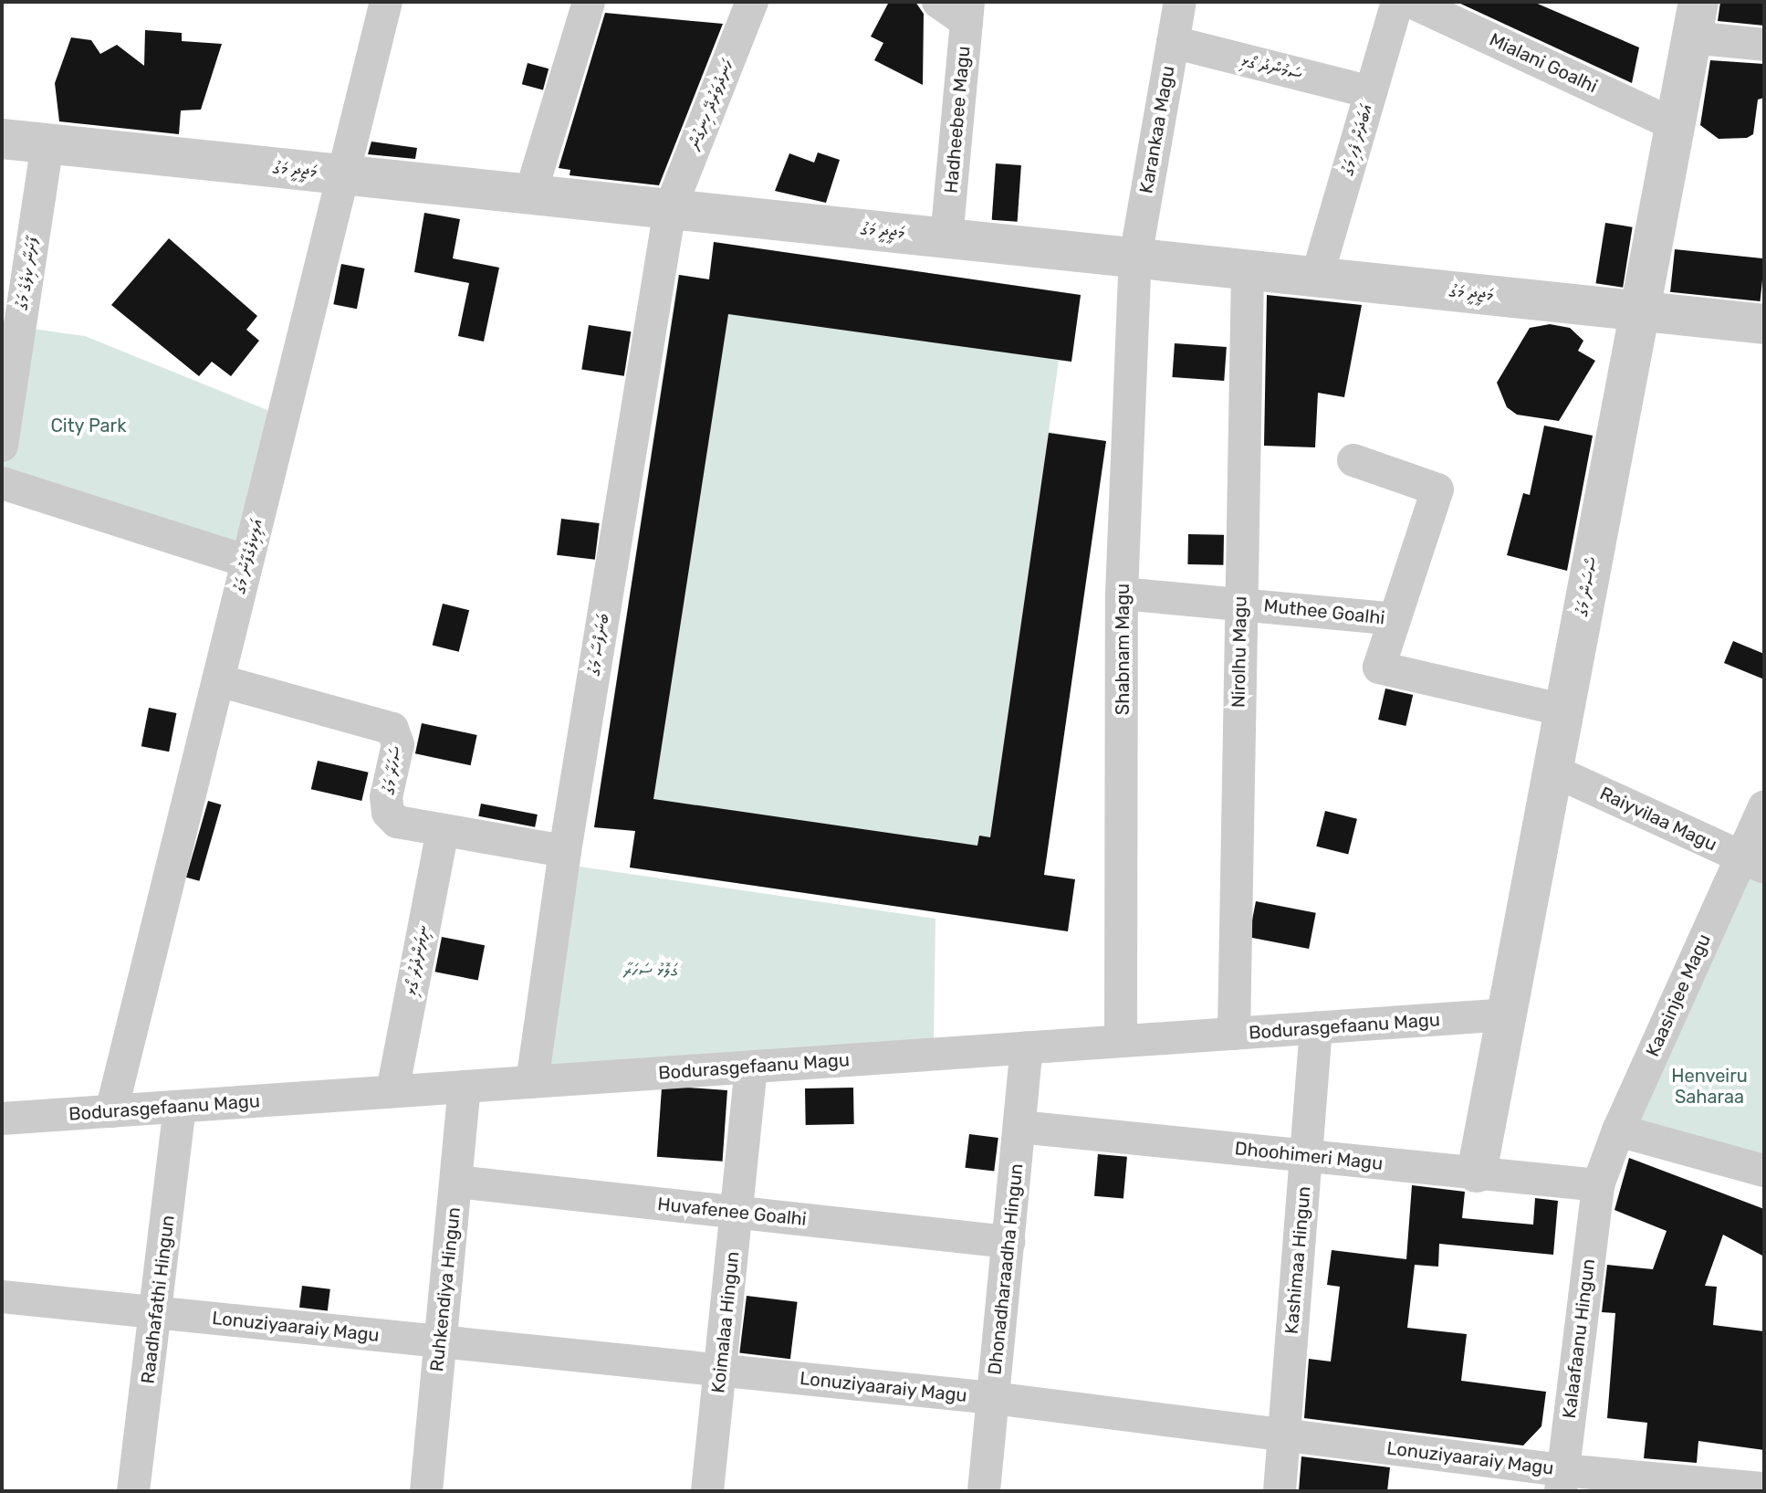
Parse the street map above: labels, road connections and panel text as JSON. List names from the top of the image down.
{
  "streets": {
    "street": [
      "Mialani Goalhi",
      "ސަމުންދު ގޯޅި",
      "ހަނދުވަރުދޭ ހިނގުން",
      "Hadheebee Magu",
      "Karankaa Magu",
      "އަބަދަށް ފެހި މަގު",
      "މަޖީދީ މަގު",
      "ފާށަނާ ކިލެގެ މަގު",
      "އަލިކިލެގެފާނު މަގު",
      "ސޯސަން މަގު",
      "Muthee Goalhi",
      "ބަނަފްސާ މަގު",
      "Shabnam Magu",
      "Nirolhu Magu",
      "ސަހަރާ މަގު",
      "Raiyvilaa Magu",
      "ނިޔަންދުރު ގޯޅި",
      "Kaasinjee Magu",
      "Bodurasgefaanu Magu",
      "Dhoohimeri Magu",
      "Huvafenee Goalhi",
      "Kashimaa Hingun",
      "Dhonadharaadha Hingun",
      "Ruhkendiya Hingun",
      "Raadhafathi Hingun",
      "Koimalaa Hingun",
      "Lonuziyaaraiy Magu",
      "Kalaafaanu Hingun"
    ]
  },
  "crossings": [
    ["Mialani Goalhi", "ސޯސަން މަގު"],
    ["ސަމުންދު ގޯޅި", "Karankaa Magu"],
    ["ސަމުންދު ގޯޅި", "އަބަދަށް ފެހި މަގު"],
    ["ހަނދުވަރުދޭ ހިނގުން", "މަޖީދީ މަގު"],
    ["ހަނދުވަރުދޭ ހިނގުން", "ބަނަފްސާ މަގު"],
    ["Hadheebee Magu", "މަޖީދީ މަގު"],
    ["Karankaa Magu", "މަޖީދީ މަގު"],
    ["Karankaa Magu", "Shabnam Magu"],
    ["އަބަދަށް ފެހި މަގު", "މަޖީދީ މަގު"],
    ["މަޖީދީ މަގު", "ފާށަނާ ކިލެގެ މަގު"],
    ["މަޖީދީ މަގު", "އަލިކިލެގެފާނު މަގު"],
    ["މަޖީދީ މަގު", "ސޯސަން މަގު"],
    ["މަޖީދީ މަގު", "ބަނަފްސާ މަގު"],
    ["މަޖީދީ މަގު", "Shabnam Magu"],
    ["މަޖީދީ މަގު", "Nirolhu Magu"],
    ["އަލިކިލެގެފާނު މަގު", "ސަހަރާ މަގު"],
    ["އަލިކިލެގެފާނު މަގު", "Bodurasgefaanu Magu"],
    ["ސޯސަން މަގު", "Muthee Goalhi"],
    ["ސޯސަން މަގު", "Raiyvilaa Magu"],
    ["ސޯސަން މަގު", "Bodurasgefaanu Magu"],
    ["ސޯސަން މަގު", "Dhoohimeri Magu"],
    ["Muthee Goalhi", "Shabnam Magu"],
    ["Muthee Goalhi", "Nirolhu Magu"],
    ["ބަނަފްސާ މަގު", "ސަހަރާ މަގު"],
    ["ބަނަފްސާ މަގު", "Bodurasgefaanu Magu"],
    ["Shabnam Magu", "Bodurasgefaanu Magu"],
    ["Nirolhu Magu", "Bodurasgefaanu Magu"],
    ["ސަހަރާ މަގު", "ނިޔަންދުރު ގޯޅި"],
    ["Raiyvilaa Magu", "Kaasinjee Magu"],
    ["ނިޔަންދުރު ގޯޅި", "Bodurasgefaanu Magu"],
    ["Kaasinjee Magu", "Dhoohimeri Magu"],
    ["Kaasinjee Magu", "Kalaafaanu Hingun"],
    ["Bodurasgefaanu Magu", "Kashimaa Hingun"],
    ["Bodurasgefaanu Magu", "Dhonadharaadha Hingun"],
    ["Bodurasgefaanu Magu", "Ruhkendiya Hingun"],
    ["Bodurasgefaanu Magu", "Raadhafathi Hingun"],
    ["Bodurasgefaanu Magu", "Koimalaa Hingun"],
    ["Dhoohimeri Magu", "Kashimaa Hingun"],
    ["Dhoohimeri Magu", "Dhonadharaadha Hingun"],
    ["Dhoohimeri Magu", "Kalaafaanu Hingun"],
    ["Huvafenee Goalhi", "Dhonadharaadha Hingun"],
    ["Huvafenee Goalhi", "Ruhkendiya Hingun"],
    ["Huvafenee Goalhi", "Koimalaa Hingun"],
    ["Kashimaa Hingun", "Lonuziyaaraiy Magu"],
    ["Dhonadharaadha Hingun", "Lonuziyaaraiy Magu"],
    ["Ruhkendiya Hingun", "Lonuziyaaraiy Magu"],
    ["Raadhafathi Hingun", "Lonuziyaaraiy Magu"],
    ["Koimalaa Hingun", "Lonuziyaaraiy Magu"],
    ["Lonuziyaaraiy Magu", "Kalaafaanu Hingun"]
  ],
  "parks": ["City Park", "ގަލޮޅު ސަހަރާ", "Henveiru Saharaa"]
}
